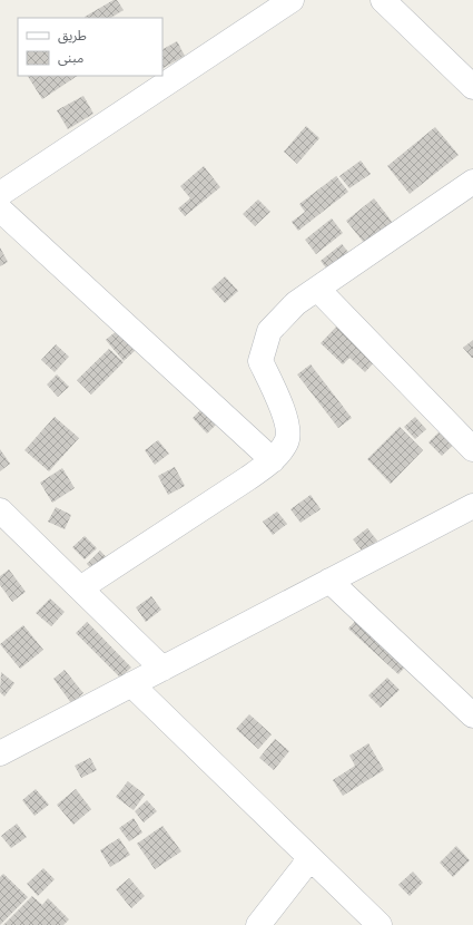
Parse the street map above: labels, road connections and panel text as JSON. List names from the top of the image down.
{
  "legend": ["طريق", "مبنى"]
}
